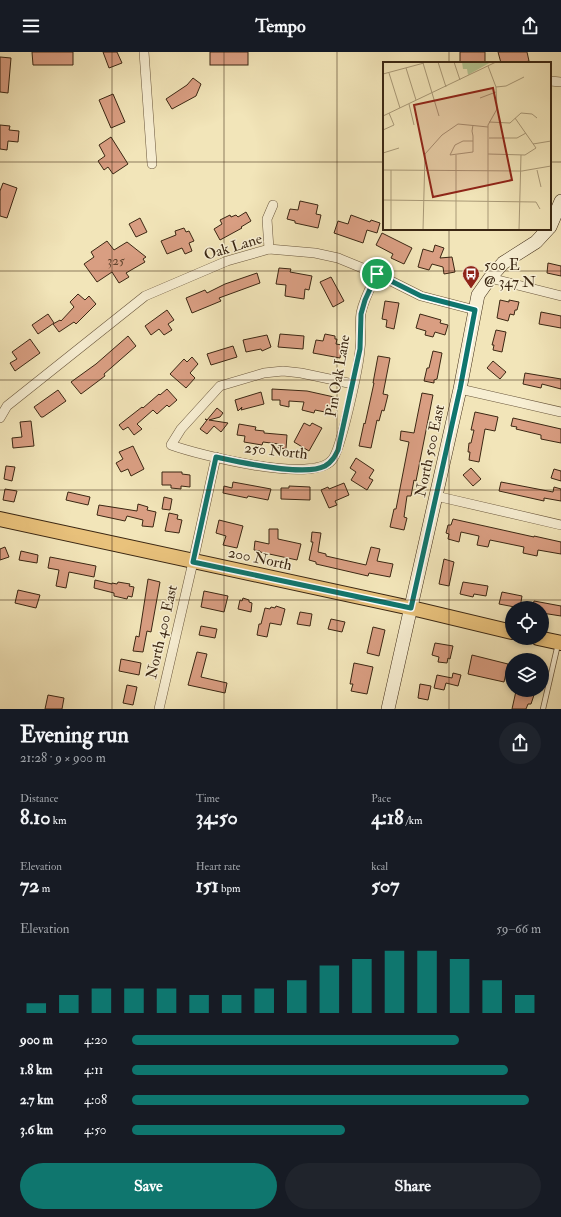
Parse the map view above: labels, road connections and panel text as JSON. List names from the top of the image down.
{
  "streets": {
    "main road": ["200 North"],
    "street": [
      "Oak Lane",
      "Pin Oak Lane",
      "250 North",
      "North 500 East",
      "North 400 East"
    ]
  },
  "crossings": [
    ["Oak Lane", "Pin Oak Lane"],
    ["Oak Lane", "North 500 East"],
    ["Pin Oak Lane", "250 North"],
    ["250 North", "North 400 East"],
    ["North 500 East", "200 North"],
    ["200 North", "North 400 East"]
  ],
  "places": {
    "bus stop": ["500 E @ 347 N"]
  },
  "house_numbers": ["325"],
  "page": {
    "header": "Tempo",
    "heading": ["Evening run", "21:28 · 9 × 900 m"],
    "stats": [
      ["Distance", "8.10 km"],
      ["Time", "34:50"],
      ["Pace", "4:18 /km"],
      ["Elevation", "72 m"],
      ["Heart rate", "151 bpm"],
      ["kcal", "507"]
    ],
    "chart": ["Elevation", "59–66 m"],
    "list": [
      {
        "name": "900 m",
        "note": "4:20"
      },
      {
        "name": "1.8 km",
        "note": "4:11"
      },
      {
        "name": "2.7 km",
        "note": "4:08"
      },
      {
        "name": "3.6 km",
        "note": "4:50"
      }
    ],
    "buttons": ["Save", "Share"]
  }
}
